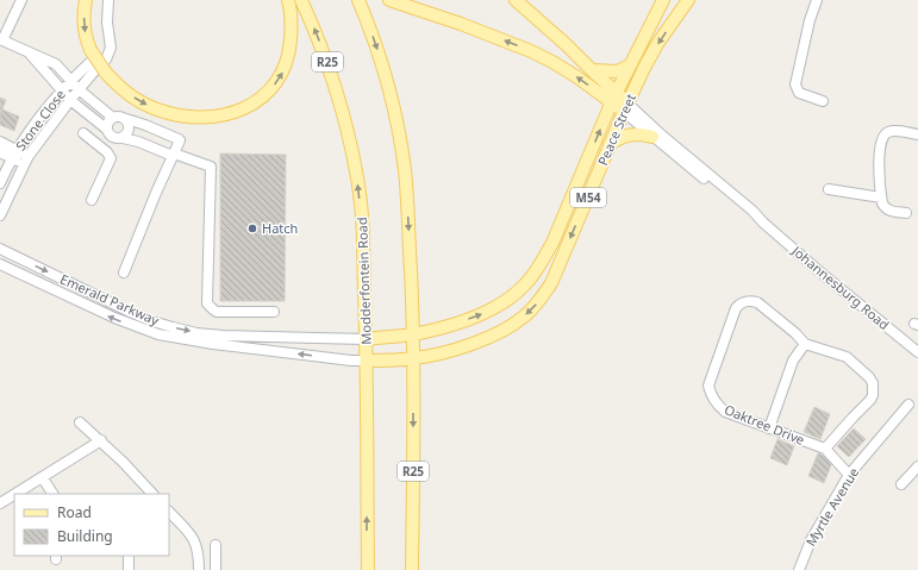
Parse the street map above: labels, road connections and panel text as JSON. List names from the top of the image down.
{
  "streets": {
    "main road": [
      "R25",
      "Peace Street",
      "M54",
      "Modderfontein Road"
    ],
    "street": [
      "Stone Close",
      "Johannesburg Road",
      "Emerald Parkway",
      "Oaktree Drive",
      "Myrtle Avenue"
    ]
  },
  "crossings": [
    ["R25", "Peace Street"],
    ["R25", "M54"],
    ["Peace Street", "M54"],
    ["Peace Street", "Modderfontein Road"],
    ["Peace Street", "Johannesburg Road"],
    ["Peace Street", "Emerald Parkway"],
    ["M54", "Modderfontein Road"],
    ["M54", "Emerald Parkway"],
    ["Modderfontein Road", "Emerald Parkway"],
    ["Oaktree Drive", "Myrtle Avenue"]
  ],
  "places": ["Hatch"],
  "legend": ["Road", "Building"]
}
